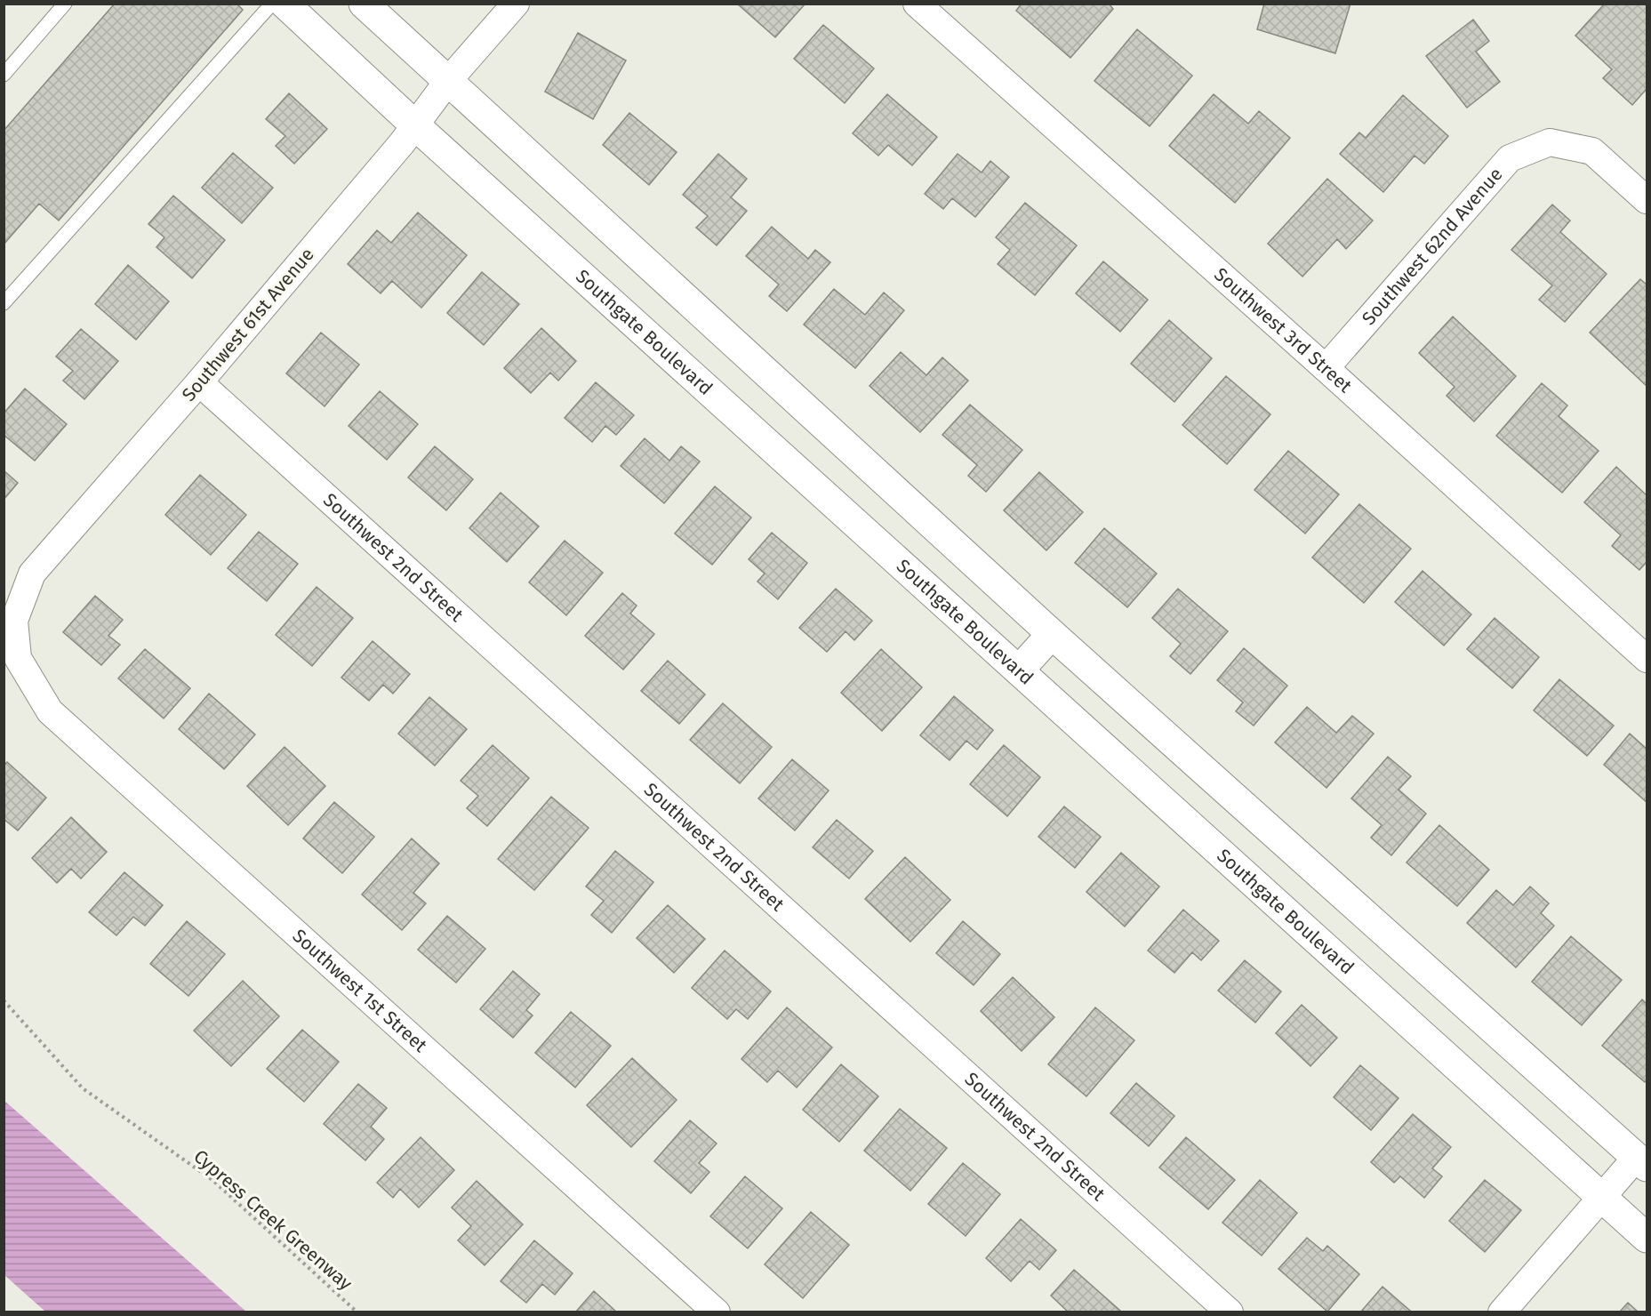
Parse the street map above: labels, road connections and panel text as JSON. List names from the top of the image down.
{
  "streets": {
    "main road": ["Southgate Boulevard"],
    "street": [
      "Southwest 62nd Avenue",
      "Southwest 61st Avenue",
      "Southwest 3rd Street",
      "Southwest 2nd Street",
      "Southwest 1st Street"
    ],
    "path": ["Cypress Creek Greenway"]
  },
  "crossings": [
    ["Southwest 62nd Avenue", "Southwest 3rd Street"],
    ["Southwest 61st Avenue", "Southgate Boulevard"],
    ["Southwest 61st Avenue", "Southwest 2nd Street"],
    ["Southwest 61st Avenue", "Southwest 1st Street"]
  ]
}
